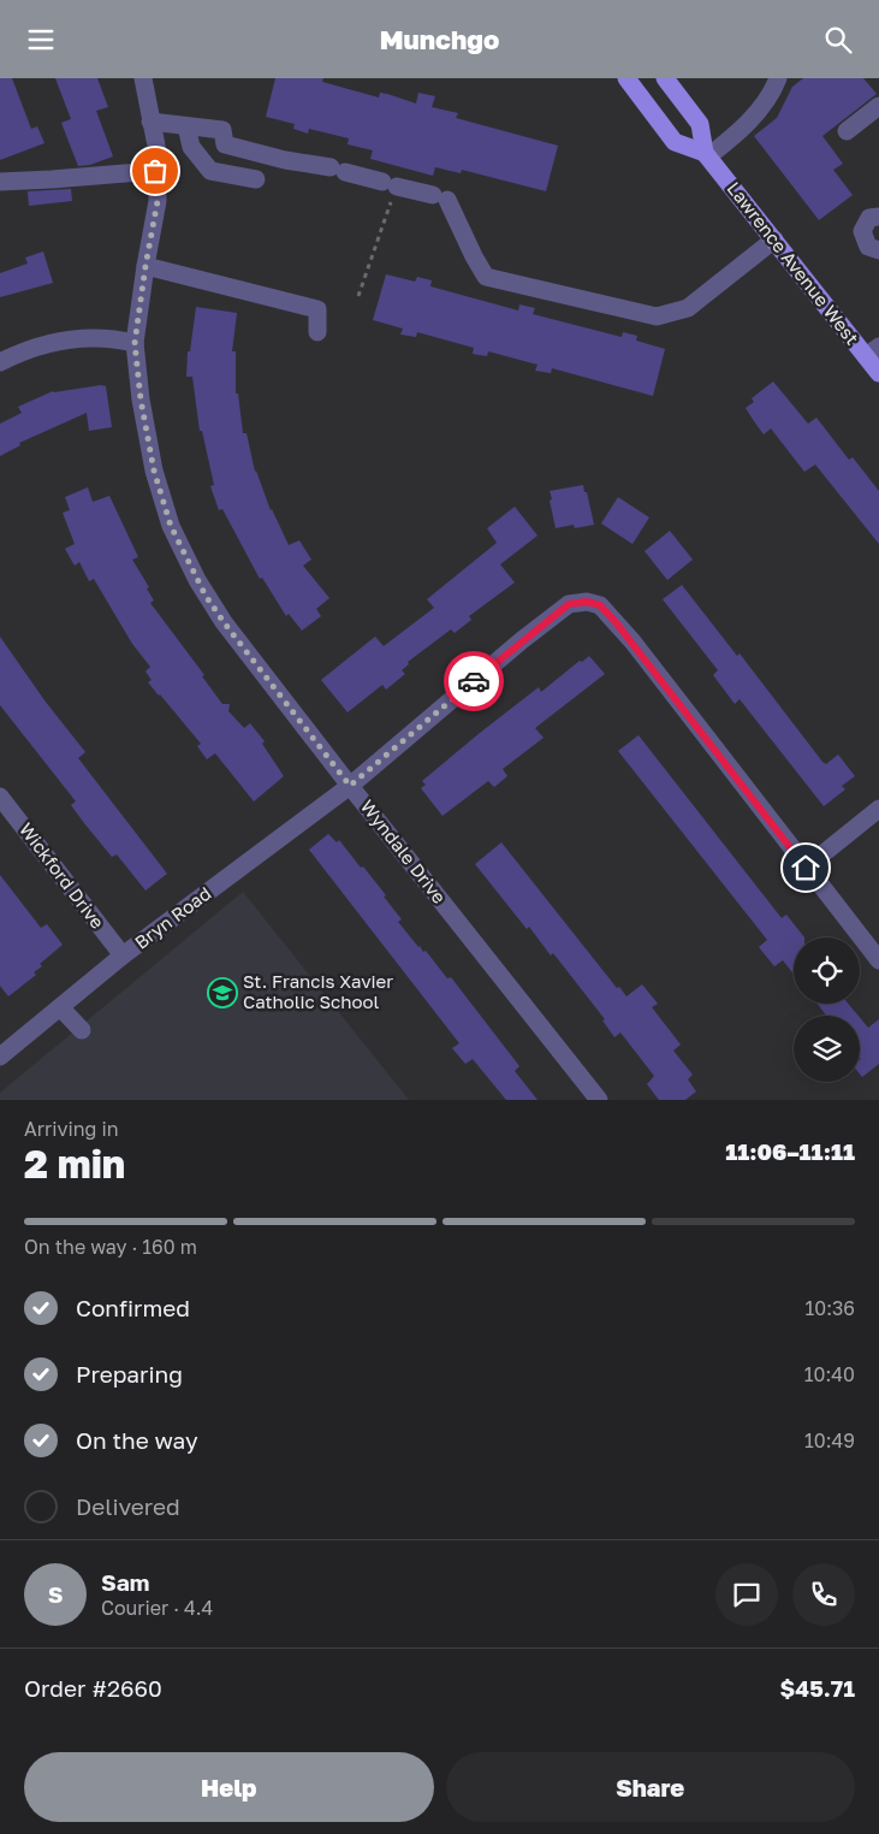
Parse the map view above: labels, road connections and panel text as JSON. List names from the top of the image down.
{
  "streets": {
    "main road": ["Lawrence Avenue West"],
    "street": ["Wyndale Drive", "Wickford Drive", "Bryn Road"]
  },
  "crossings": [
    ["Wyndale Drive", "Bryn Road"],
    ["Wickford Drive", "Bryn Road"]
  ],
  "places": {
    "school or university": ["St. Francis Xavier Catholic School"]
  },
  "page": {
    "header": "Munchgo",
    "heading": ["2 min", "Arriving in", "11:06–11:11"],
    "panel": [
      "Sam",
      "Courier · 4.4",
      "Order #2660",
      "$45.71"
    ],
    "bar": "On the way · 160 m",
    "list": [
      ["Confirmed", "10:36"],
      ["Preparing", "10:40"],
      ["On the way", "10:49"],
      "Delivered"
    ],
    "round": "S",
    "buttons": ["Help", "Share"]
  }
}
